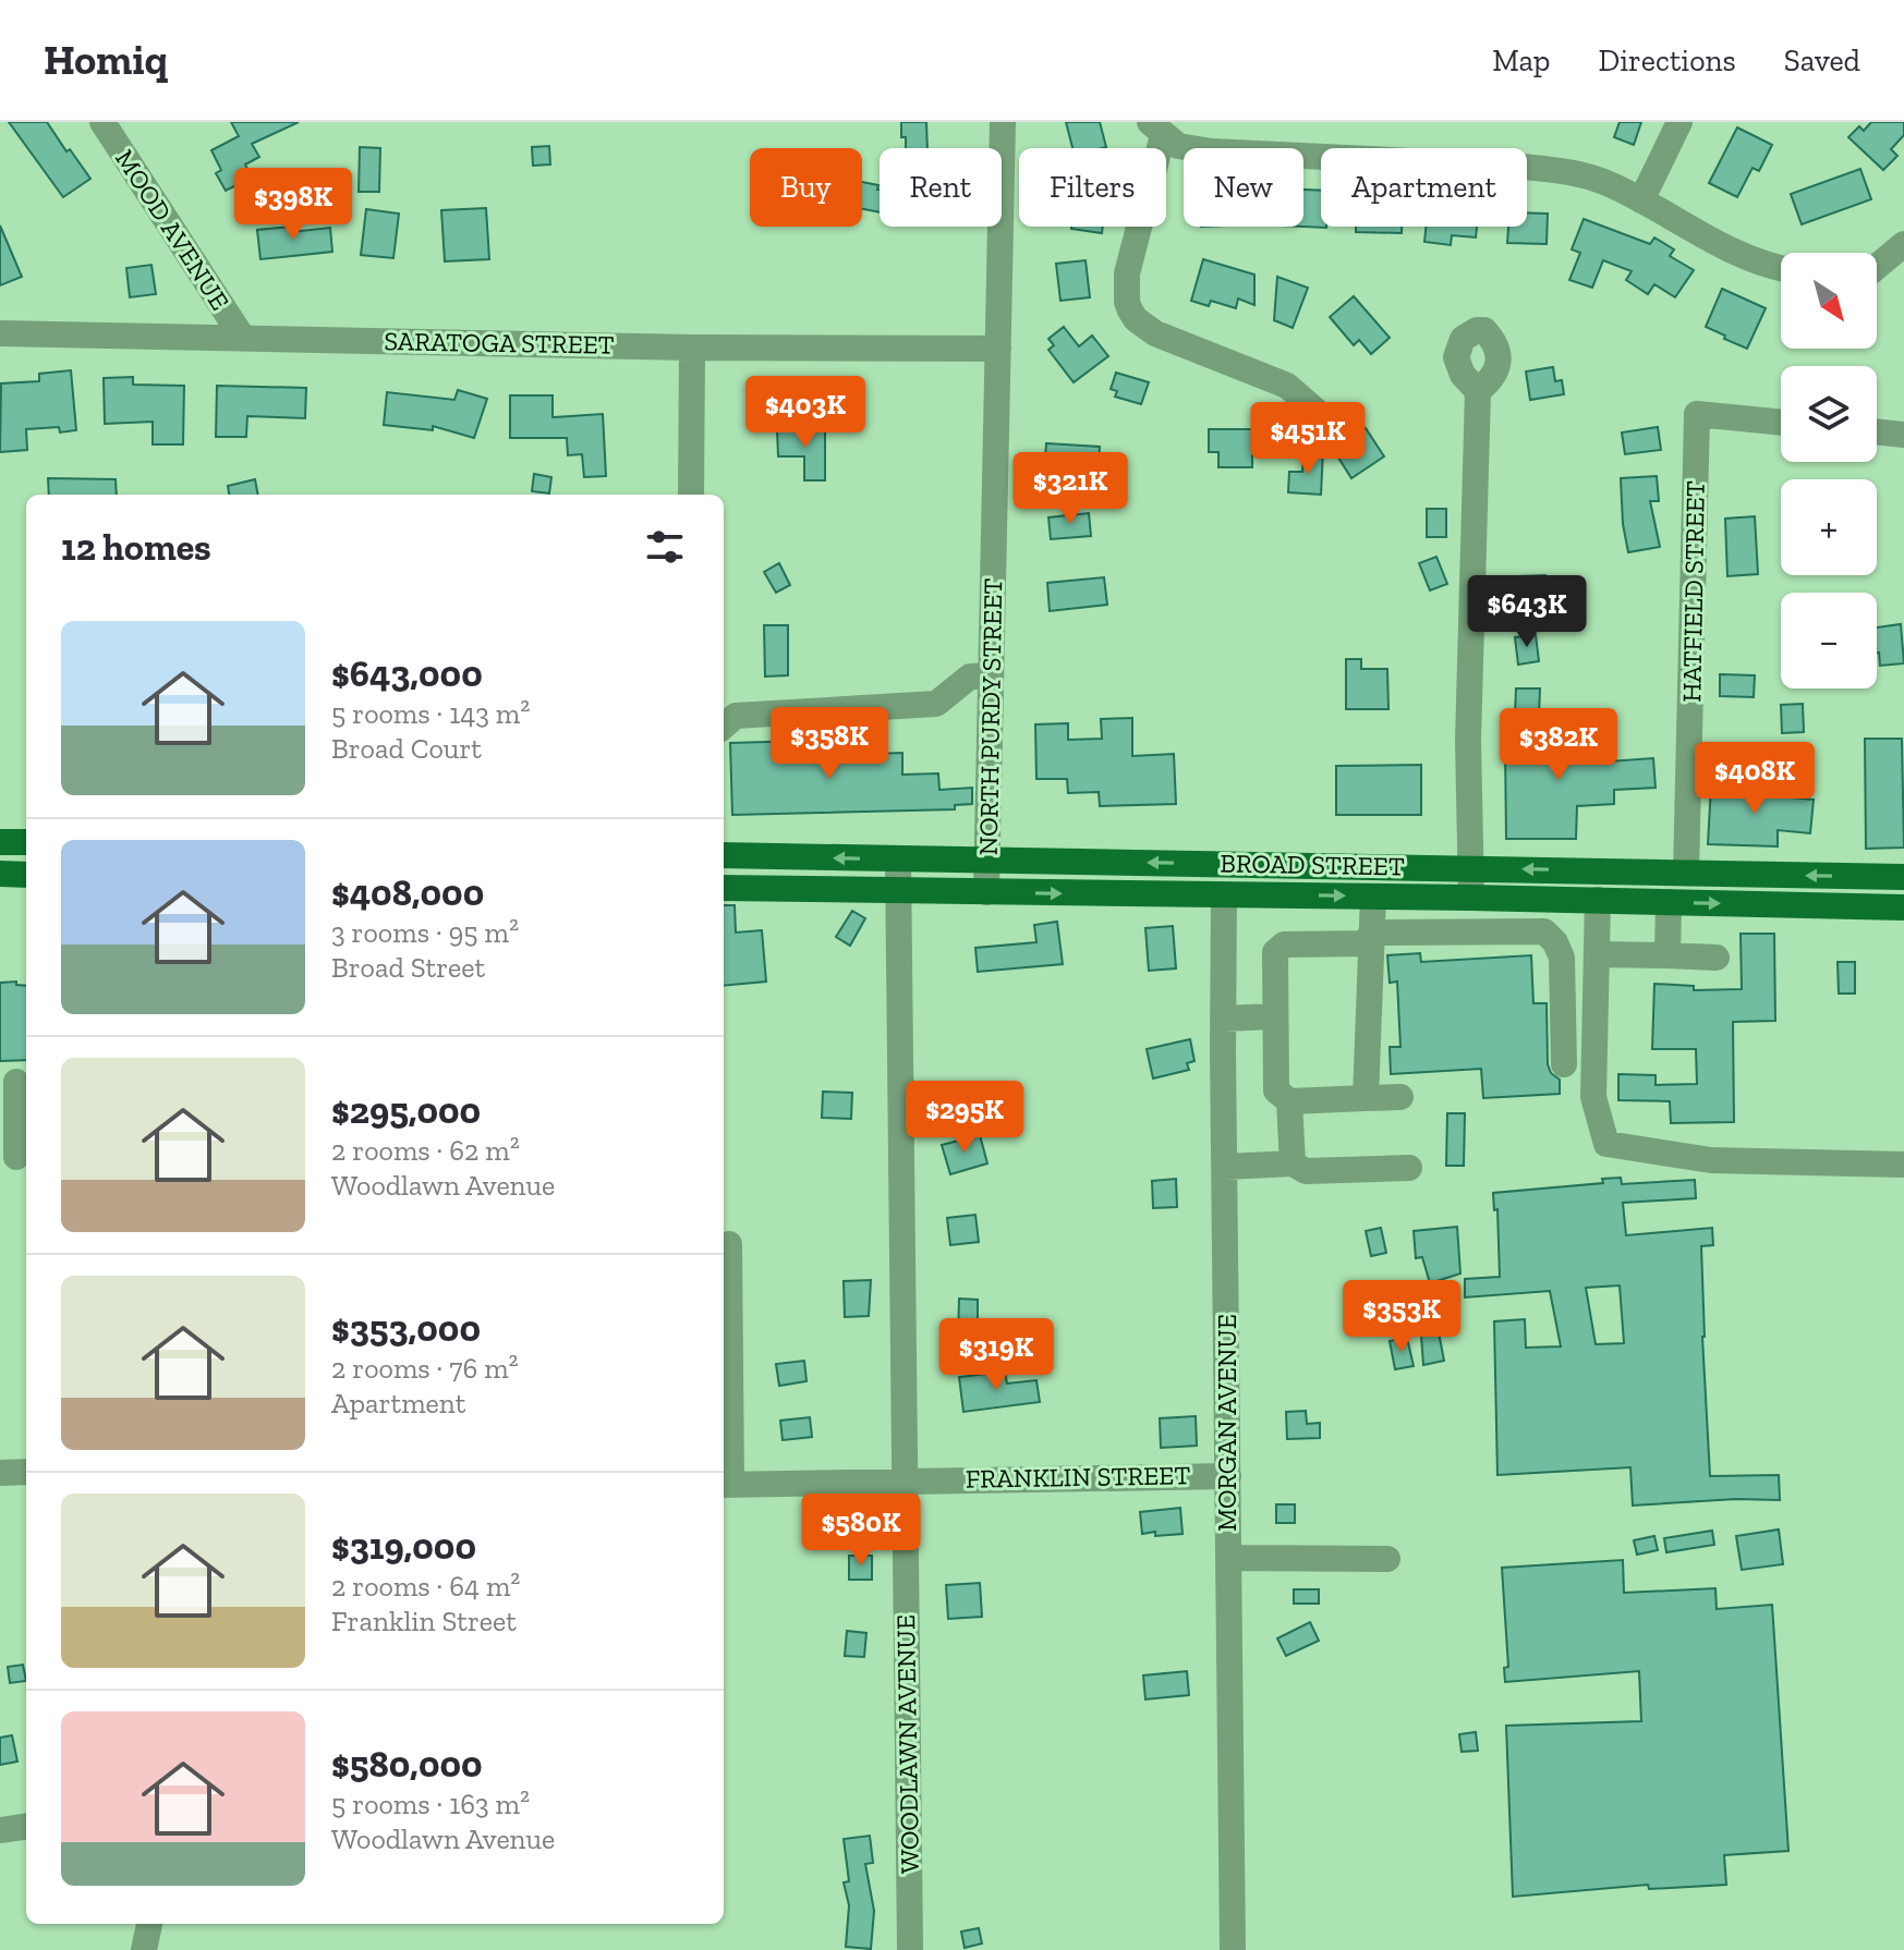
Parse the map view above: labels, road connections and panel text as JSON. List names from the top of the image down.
{
  "streets": {
    "main road": ["BROAD STREET"],
    "street": [
      "MOOD AVENUE",
      "SARATOGA STREET",
      "HATFIELD STREET",
      "NORTH PURDY STREET",
      "MORGAN AVENUE",
      "FRANKLIN STREET",
      "WOODLAWN AVENUE"
    ]
  },
  "crossings": [
    ["MOOD AVENUE", "SARATOGA STREET"],
    ["SARATOGA STREET", "NORTH PURDY STREET"],
    ["HATFIELD STREET", "BROAD STREET"],
    ["NORTH PURDY STREET", "BROAD STREET"],
    ["BROAD STREET", "MORGAN AVENUE"],
    ["BROAD STREET", "WOODLAWN AVENUE"],
    ["MORGAN AVENUE", "FRANKLIN STREET"],
    ["FRANKLIN STREET", "WOODLAWN AVENUE"]
  ],
  "north": "bottom right",
  "page": {
    "header": "Homiq",
    "nav": ["Map", "Directions", "Saved"],
    "chip": [
      "Buy",
      "Rent",
      "Filters",
      "New",
      "Apartment"
    ],
    "price": [
      "$398K",
      "$403K",
      "$451K",
      "$321K",
      "$643K",
      "$358K",
      "$382K",
      "$408K",
      "$295K",
      "$353K",
      "$319K",
      "$580K"
    ],
    "map_buttons": ["+", "−"],
    "heading": "12 homes",
    "list": [
      {
        "name": "$643,000",
        "note": "5 rooms · 143 m² · Broad Court"
      },
      {
        "name": "$408,000",
        "note": "3 rooms · 95 m² · Broad Street"
      },
      {
        "name": "$295,000",
        "note": "2 rooms · 62 m² · Woodlawn Avenue"
      },
      {
        "name": "$353,000",
        "note": "2 rooms · 76 m² · Apartment"
      },
      {
        "name": "$319,000",
        "note": "2 rooms · 64 m² · Franklin Street"
      },
      {
        "name": "$580,000",
        "note": "5 rooms · 163 m² · Woodlawn Avenue"
      }
    ]
  }
}
